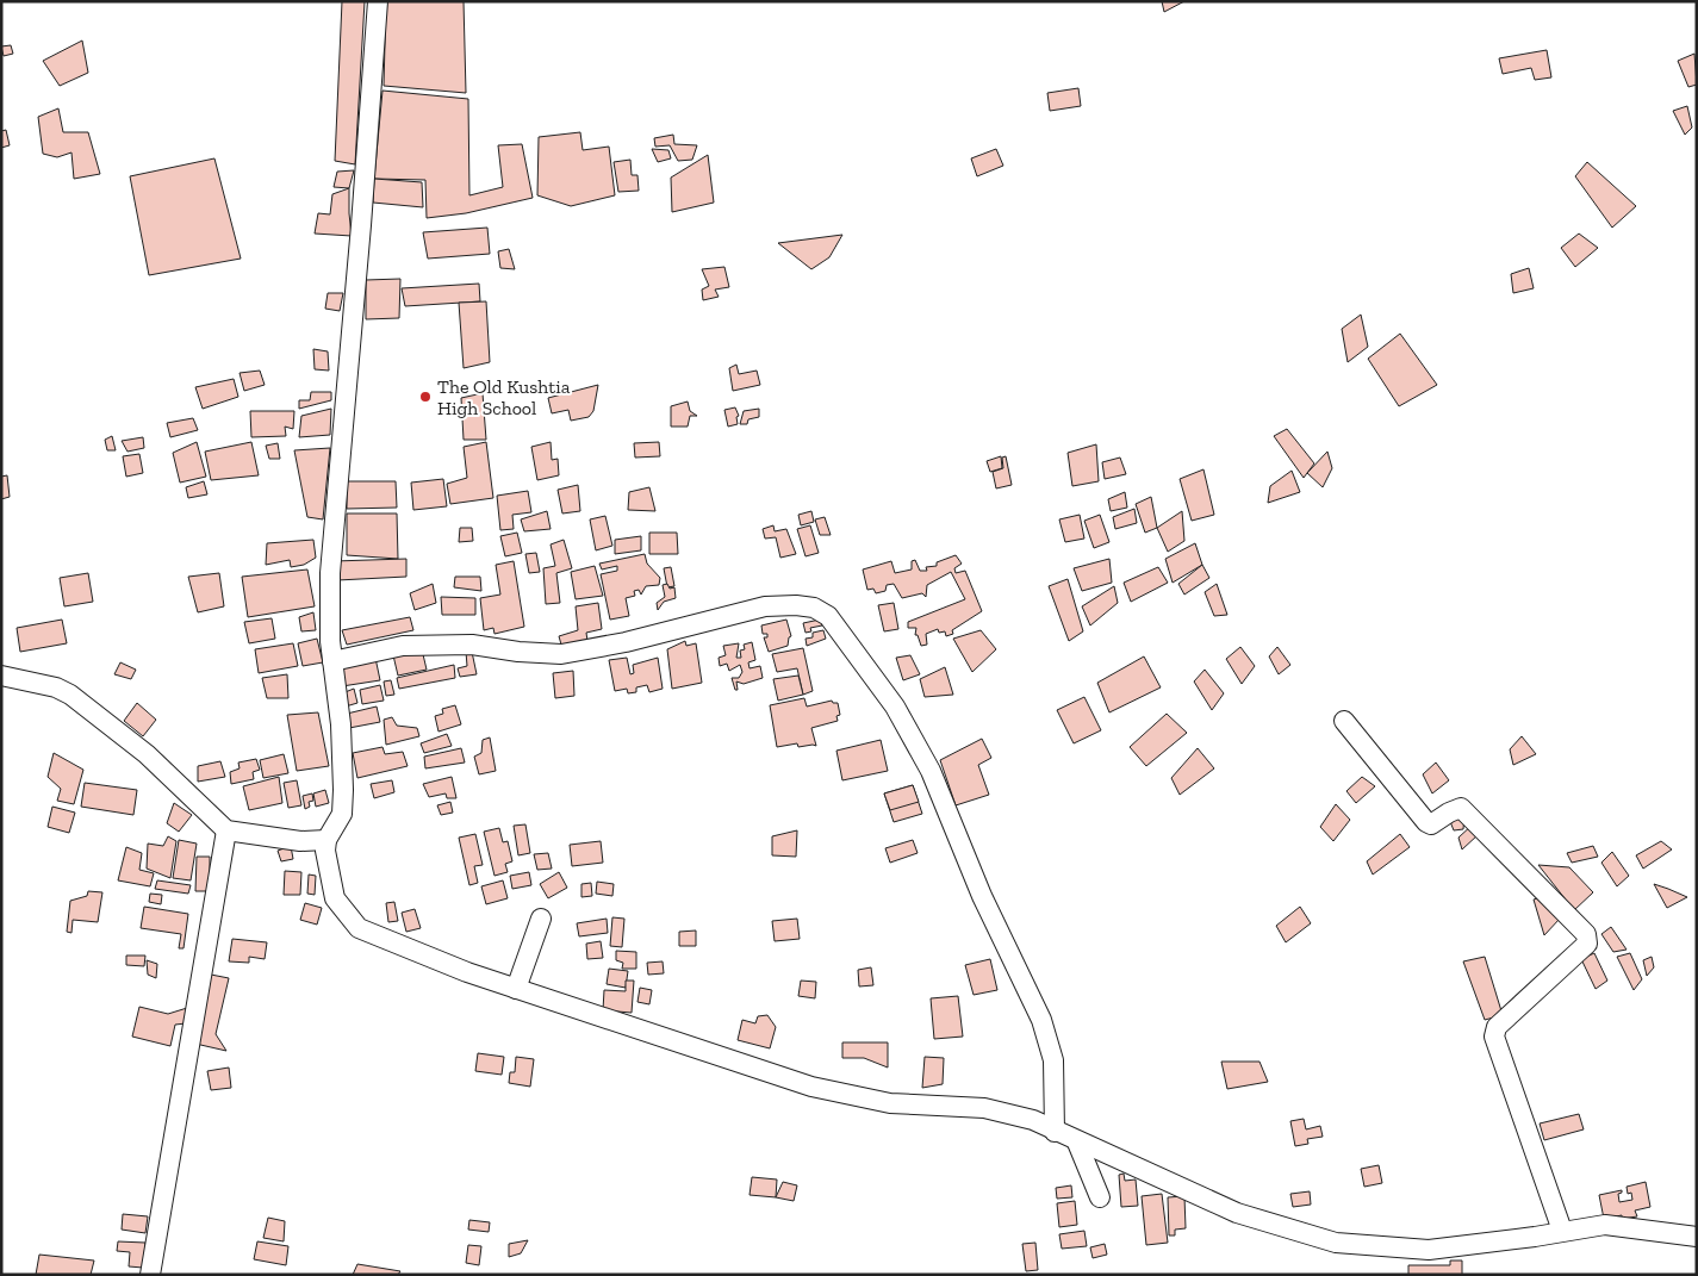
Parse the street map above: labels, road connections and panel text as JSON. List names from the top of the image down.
{
  "places": ["The Old Kushtia High School"]
}
